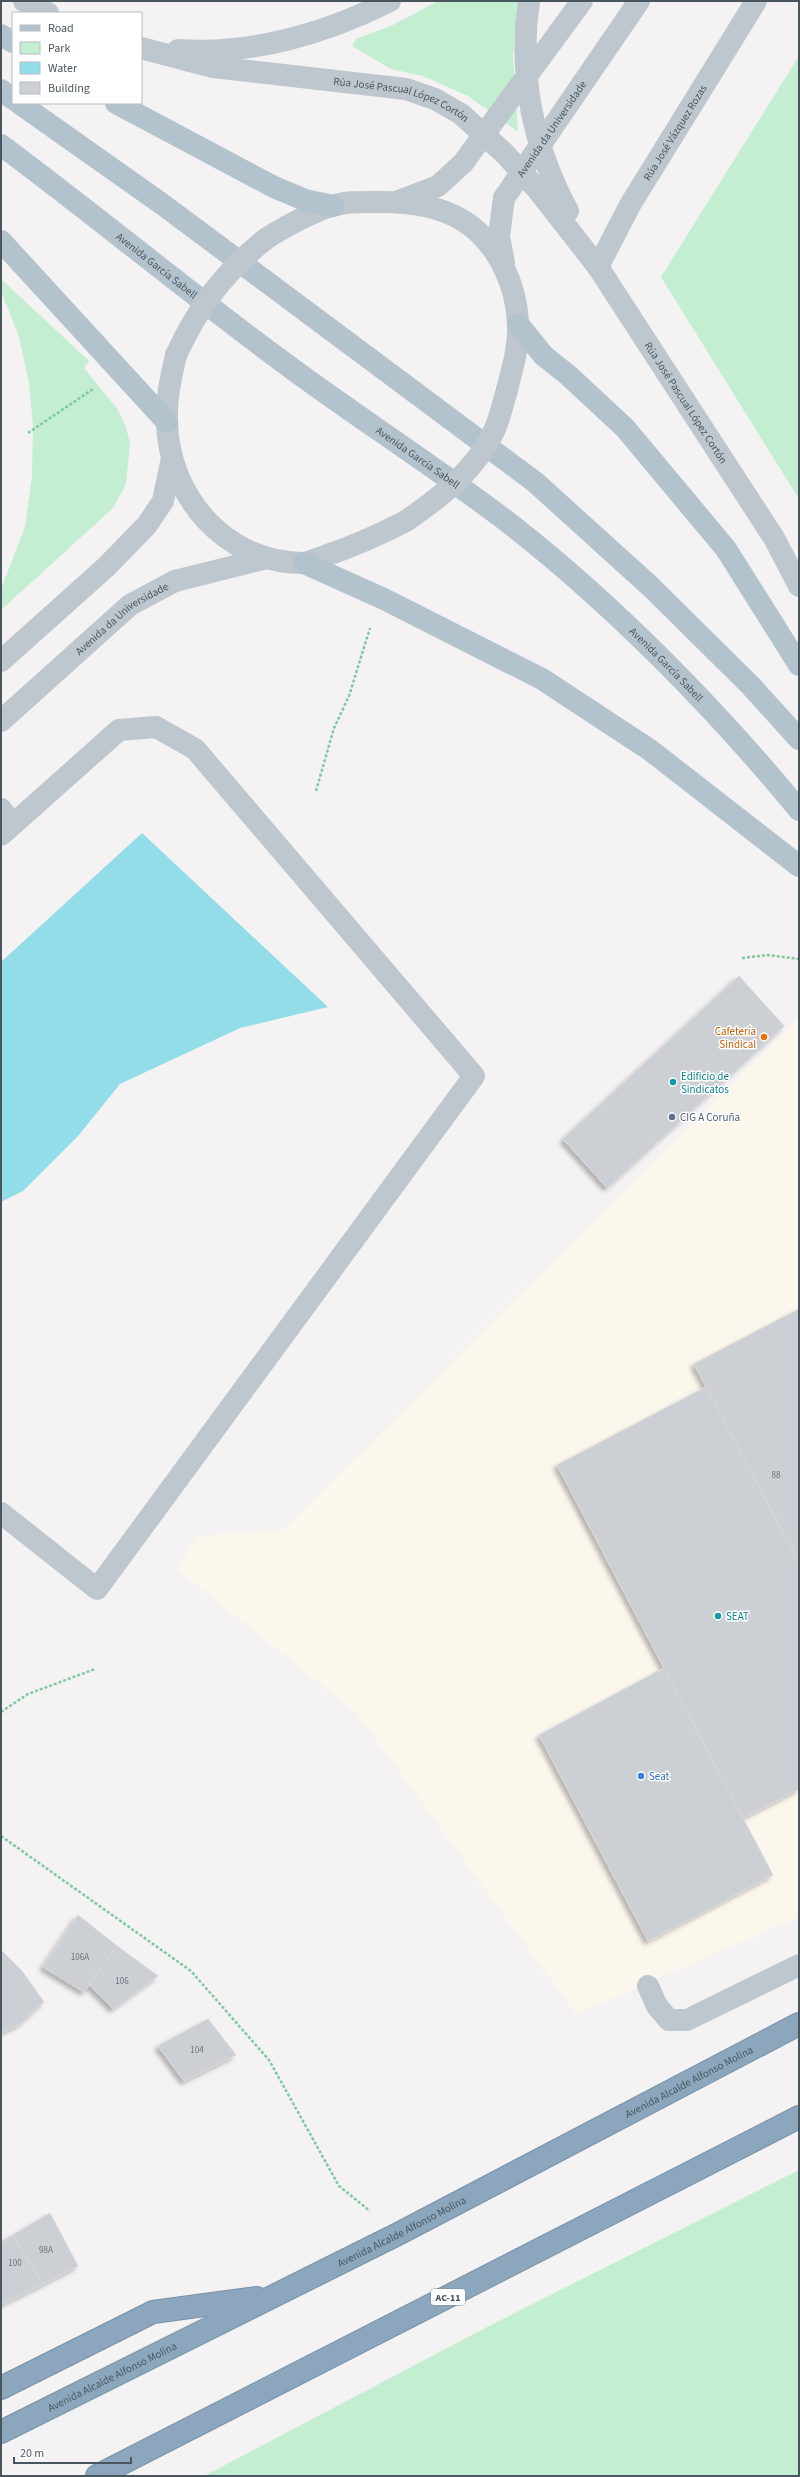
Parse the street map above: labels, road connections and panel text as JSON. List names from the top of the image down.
{
  "streets": {
    "highway": ["Avenida Alcalde Alfonso Molina", "AC-11"],
    "main road": ["Avenida García Sabell"],
    "street": ["Rúa José Pascual López Cortón", "Avenida da Universidade", "Rúa José Vázquez Rozas"]
  },
  "crossings": [
    ["Rúa José Pascual López Cortón", "Rúa José Vázquez Rozas"]
  ],
  "places": [
    "Cafetería Sindical",
    "Edificio de Sindicatos",
    "CIG A Coruña",
    "SEAT",
    "Seat"
  ],
  "house_numbers": [
    "88",
    "106A",
    "106",
    "104",
    "98A",
    "100"
  ],
  "legend": [
    "Road",
    "Park",
    "Water",
    "Building"
  ],
  "scale_bar": "20 m"
}
